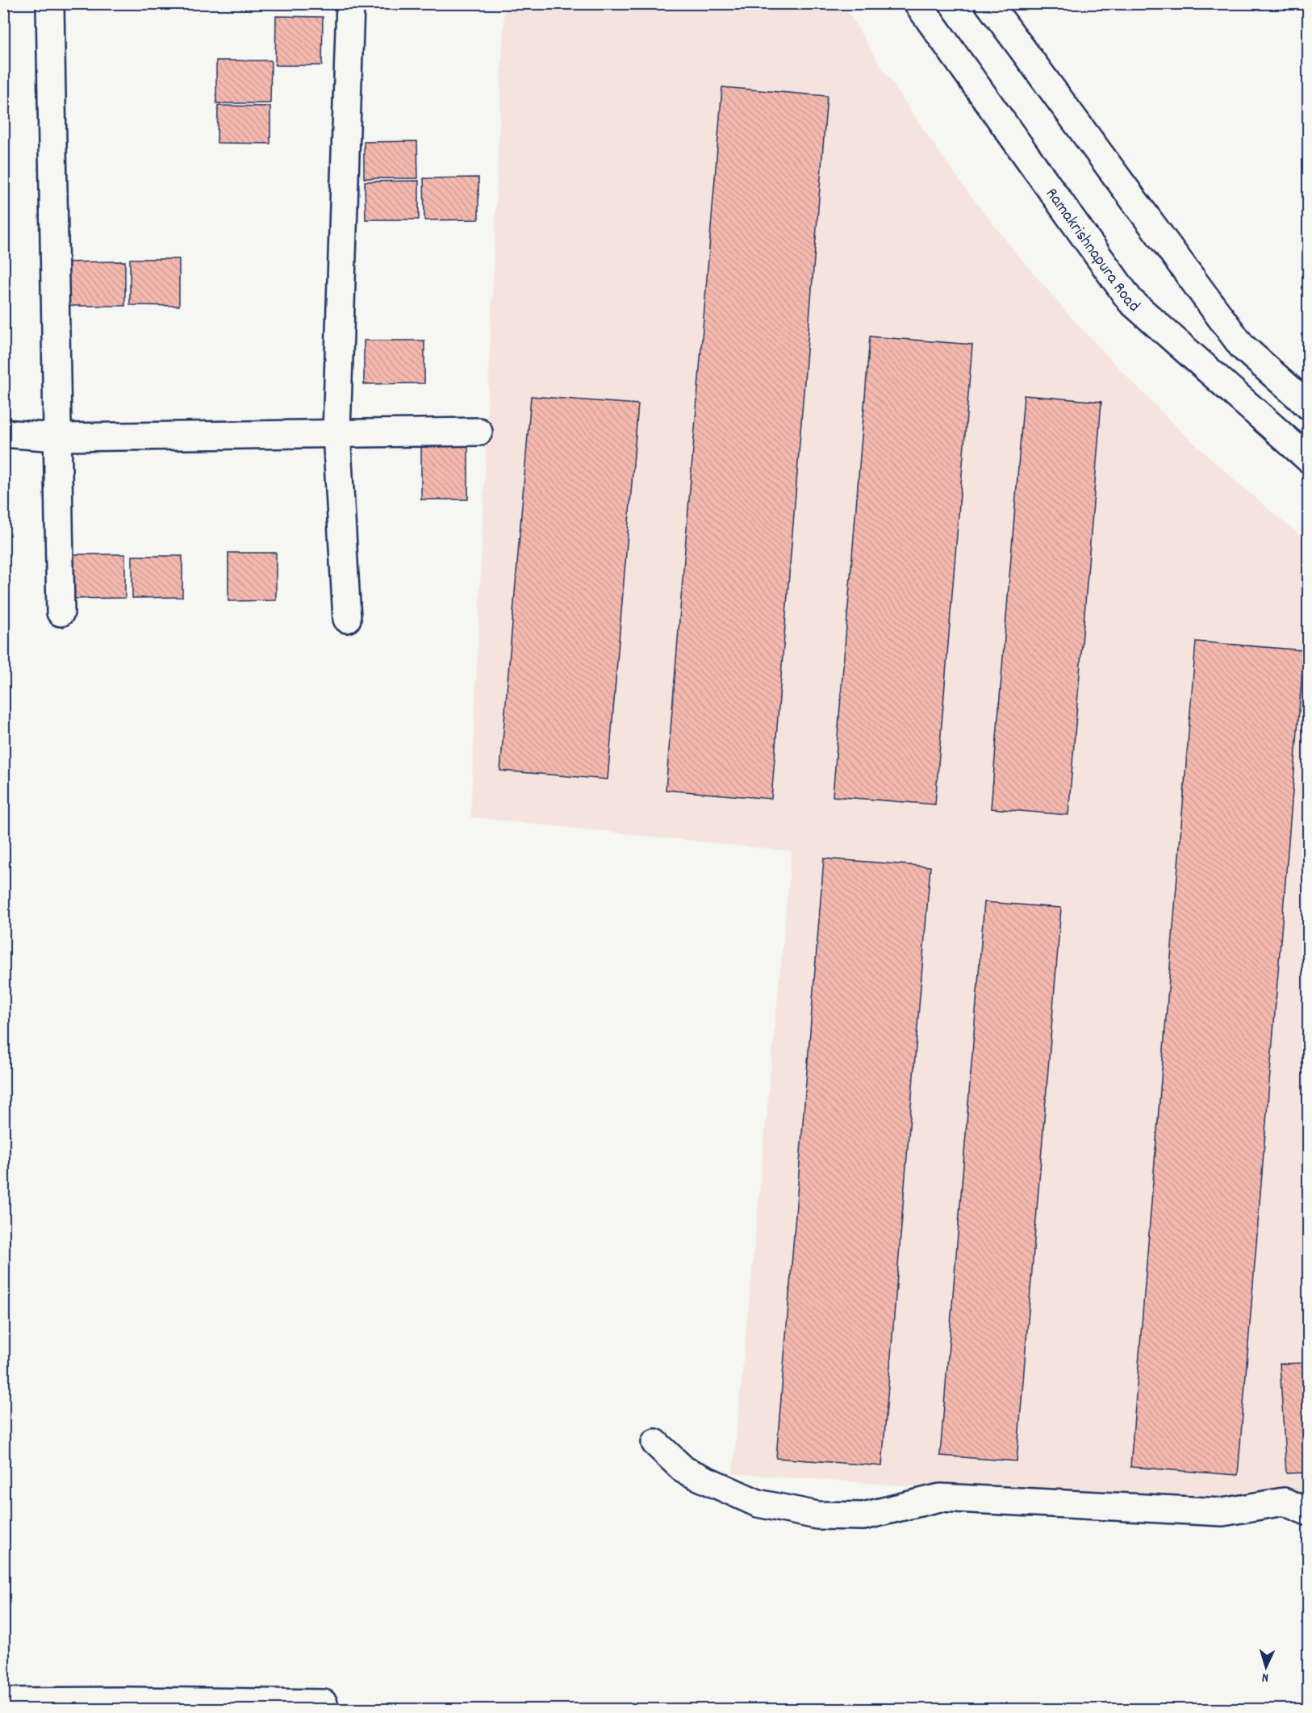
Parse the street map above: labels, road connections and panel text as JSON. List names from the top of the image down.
{
  "streets": {
    "street": ["Ramakrishnapura Road"]
  },
  "north": "bottom"
}
